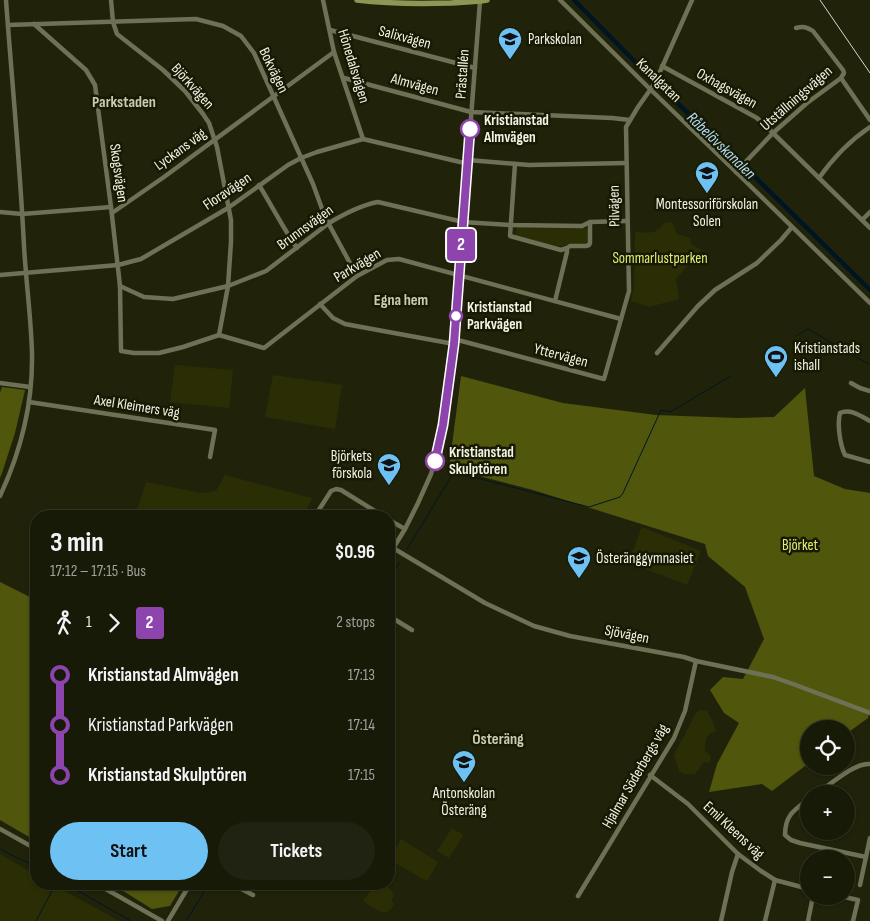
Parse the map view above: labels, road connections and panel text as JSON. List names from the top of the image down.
{
  "streets": {
    "street": [
      "Salixvägen",
      "Hönedalsvägen",
      "Bokvägen",
      "Prästallén",
      "Kanalgatan",
      "Almvägen",
      "Björkvägen",
      "Oxhagsvägen",
      "Utställningsvägen",
      "Lyckans väg",
      "Skogsvägen",
      "Floravägen",
      "Pilvägen",
      "Brunnsvägen",
      "Parkvägen",
      "Yttervägen",
      "Axel Kleimers väg",
      "Sjövägen",
      "Hjalmar Söderbergs väg",
      "Emil Kleens väg"
    ]
  },
  "crossings": [
    ["Salixvägen", "Hönedalsvägen"],
    ["Salixvägen", "Prästallén"],
    ["Hönedalsvägen", "Almvägen"],
    ["Hönedalsvägen", "Lyckans väg"],
    ["Hönedalsvägen", "Floravägen"],
    ["Bokvägen", "Björkvägen"],
    ["Bokvägen", "Lyckans väg"],
    ["Bokvägen", "Skogsvägen"],
    ["Bokvägen", "Floravägen"],
    ["Bokvägen", "Brunnsvägen"],
    ["Bokvägen", "Parkvägen"],
    ["Prästallén", "Almvägen"],
    ["Prästallén", "Floravägen"],
    ["Prästallén", "Brunnsvägen"],
    ["Prästallén", "Parkvägen"],
    ["Prästallén", "Yttervägen"],
    ["Kanalgatan", "Utställningsvägen"],
    ["Almvägen", "Pilvägen"],
    ["Björkvägen", "Lyckans väg"],
    ["Björkvägen", "Skogsvägen"],
    ["Björkvägen", "Floravägen"],
    ["Björkvägen", "Brunnsvägen"],
    ["Björkvägen", "Parkvägen"],
    ["Oxhagsvägen", "Utställningsvägen"],
    ["Lyckans väg", "Skogsvägen"],
    ["Skogsvägen", "Floravägen"],
    ["Skogsvägen", "Brunnsvägen"],
    ["Skogsvägen", "Parkvägen"],
    ["Floravägen", "Pilvägen"],
    ["Pilvägen", "Brunnsvägen"],
    ["Pilvägen", "Parkvägen"],
    ["Pilvägen", "Yttervägen"],
    ["Parkvägen", "Yttervägen"],
    ["Sjövägen", "Hjalmar Söderbergs väg"],
    ["Hjalmar Söderbergs väg", "Emil Kleens väg"]
  ],
  "districts": ["Parkstaden", "Egna hem", "Österäng"],
  "water": ["Råbelövskanalen"],
  "parks": ["Sommarlustparken", "Björket"],
  "places": {
    "school or university": [
      "Parkskolan",
      "Montessoriförskolan Solen",
      "Björkets förskola",
      "Österänggymnasiet",
      "Antonskolan Österäng"
    ],
    "other": ["Kristianstad Almvägen", "Kristianstad Parkvägen", "Kristianstad Skulptören"],
    "sports": ["Kristianstads ishall"]
  },
  "lines": ["bus line 2"],
  "page": {
    "on_map": "2",
    "heading": ["3 min", "17:12 – 17:15 · Bus", "$0.96"],
    "legs": ["1", "2", "2 stops"],
    "list": [
      {
        "name": "Kristianstad Almvägen",
        "value": "17:13"
      },
      {
        "name": "Kristianstad Parkvägen",
        "value": "17:14"
      },
      {
        "name": "Kristianstad Skulptören",
        "value": "17:15"
      }
    ],
    "map_buttons": ["+", "−"],
    "buttons": ["Start", "Tickets"]
  }
}
